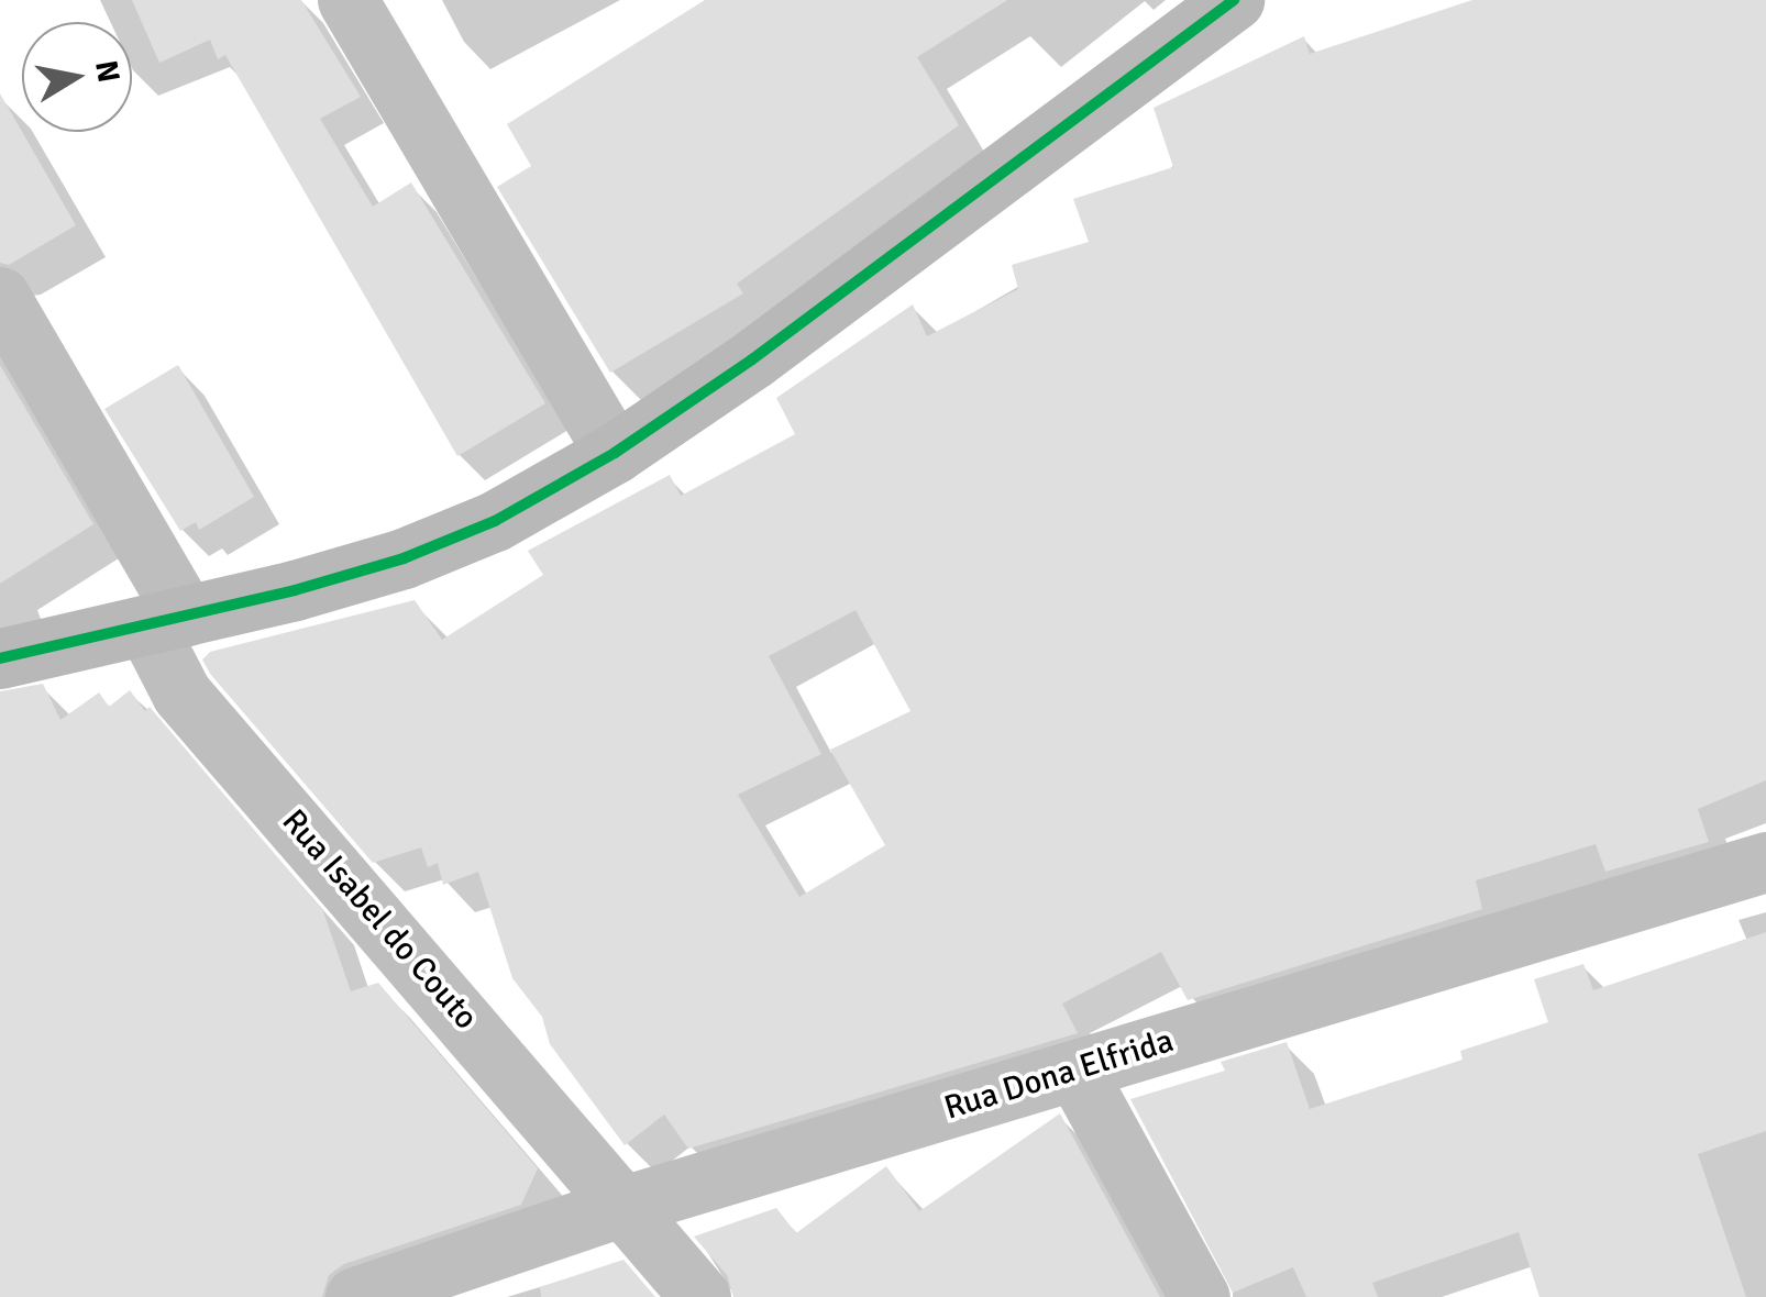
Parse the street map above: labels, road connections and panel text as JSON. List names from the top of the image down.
{
  "streets": {
    "street": ["Rua Isabel do Couto", "Rua Dona Elfrida"]
  },
  "crossings": [
    ["Rua Isabel do Couto", "Rua Dona Elfrida"]
  ],
  "north": "right"
}
